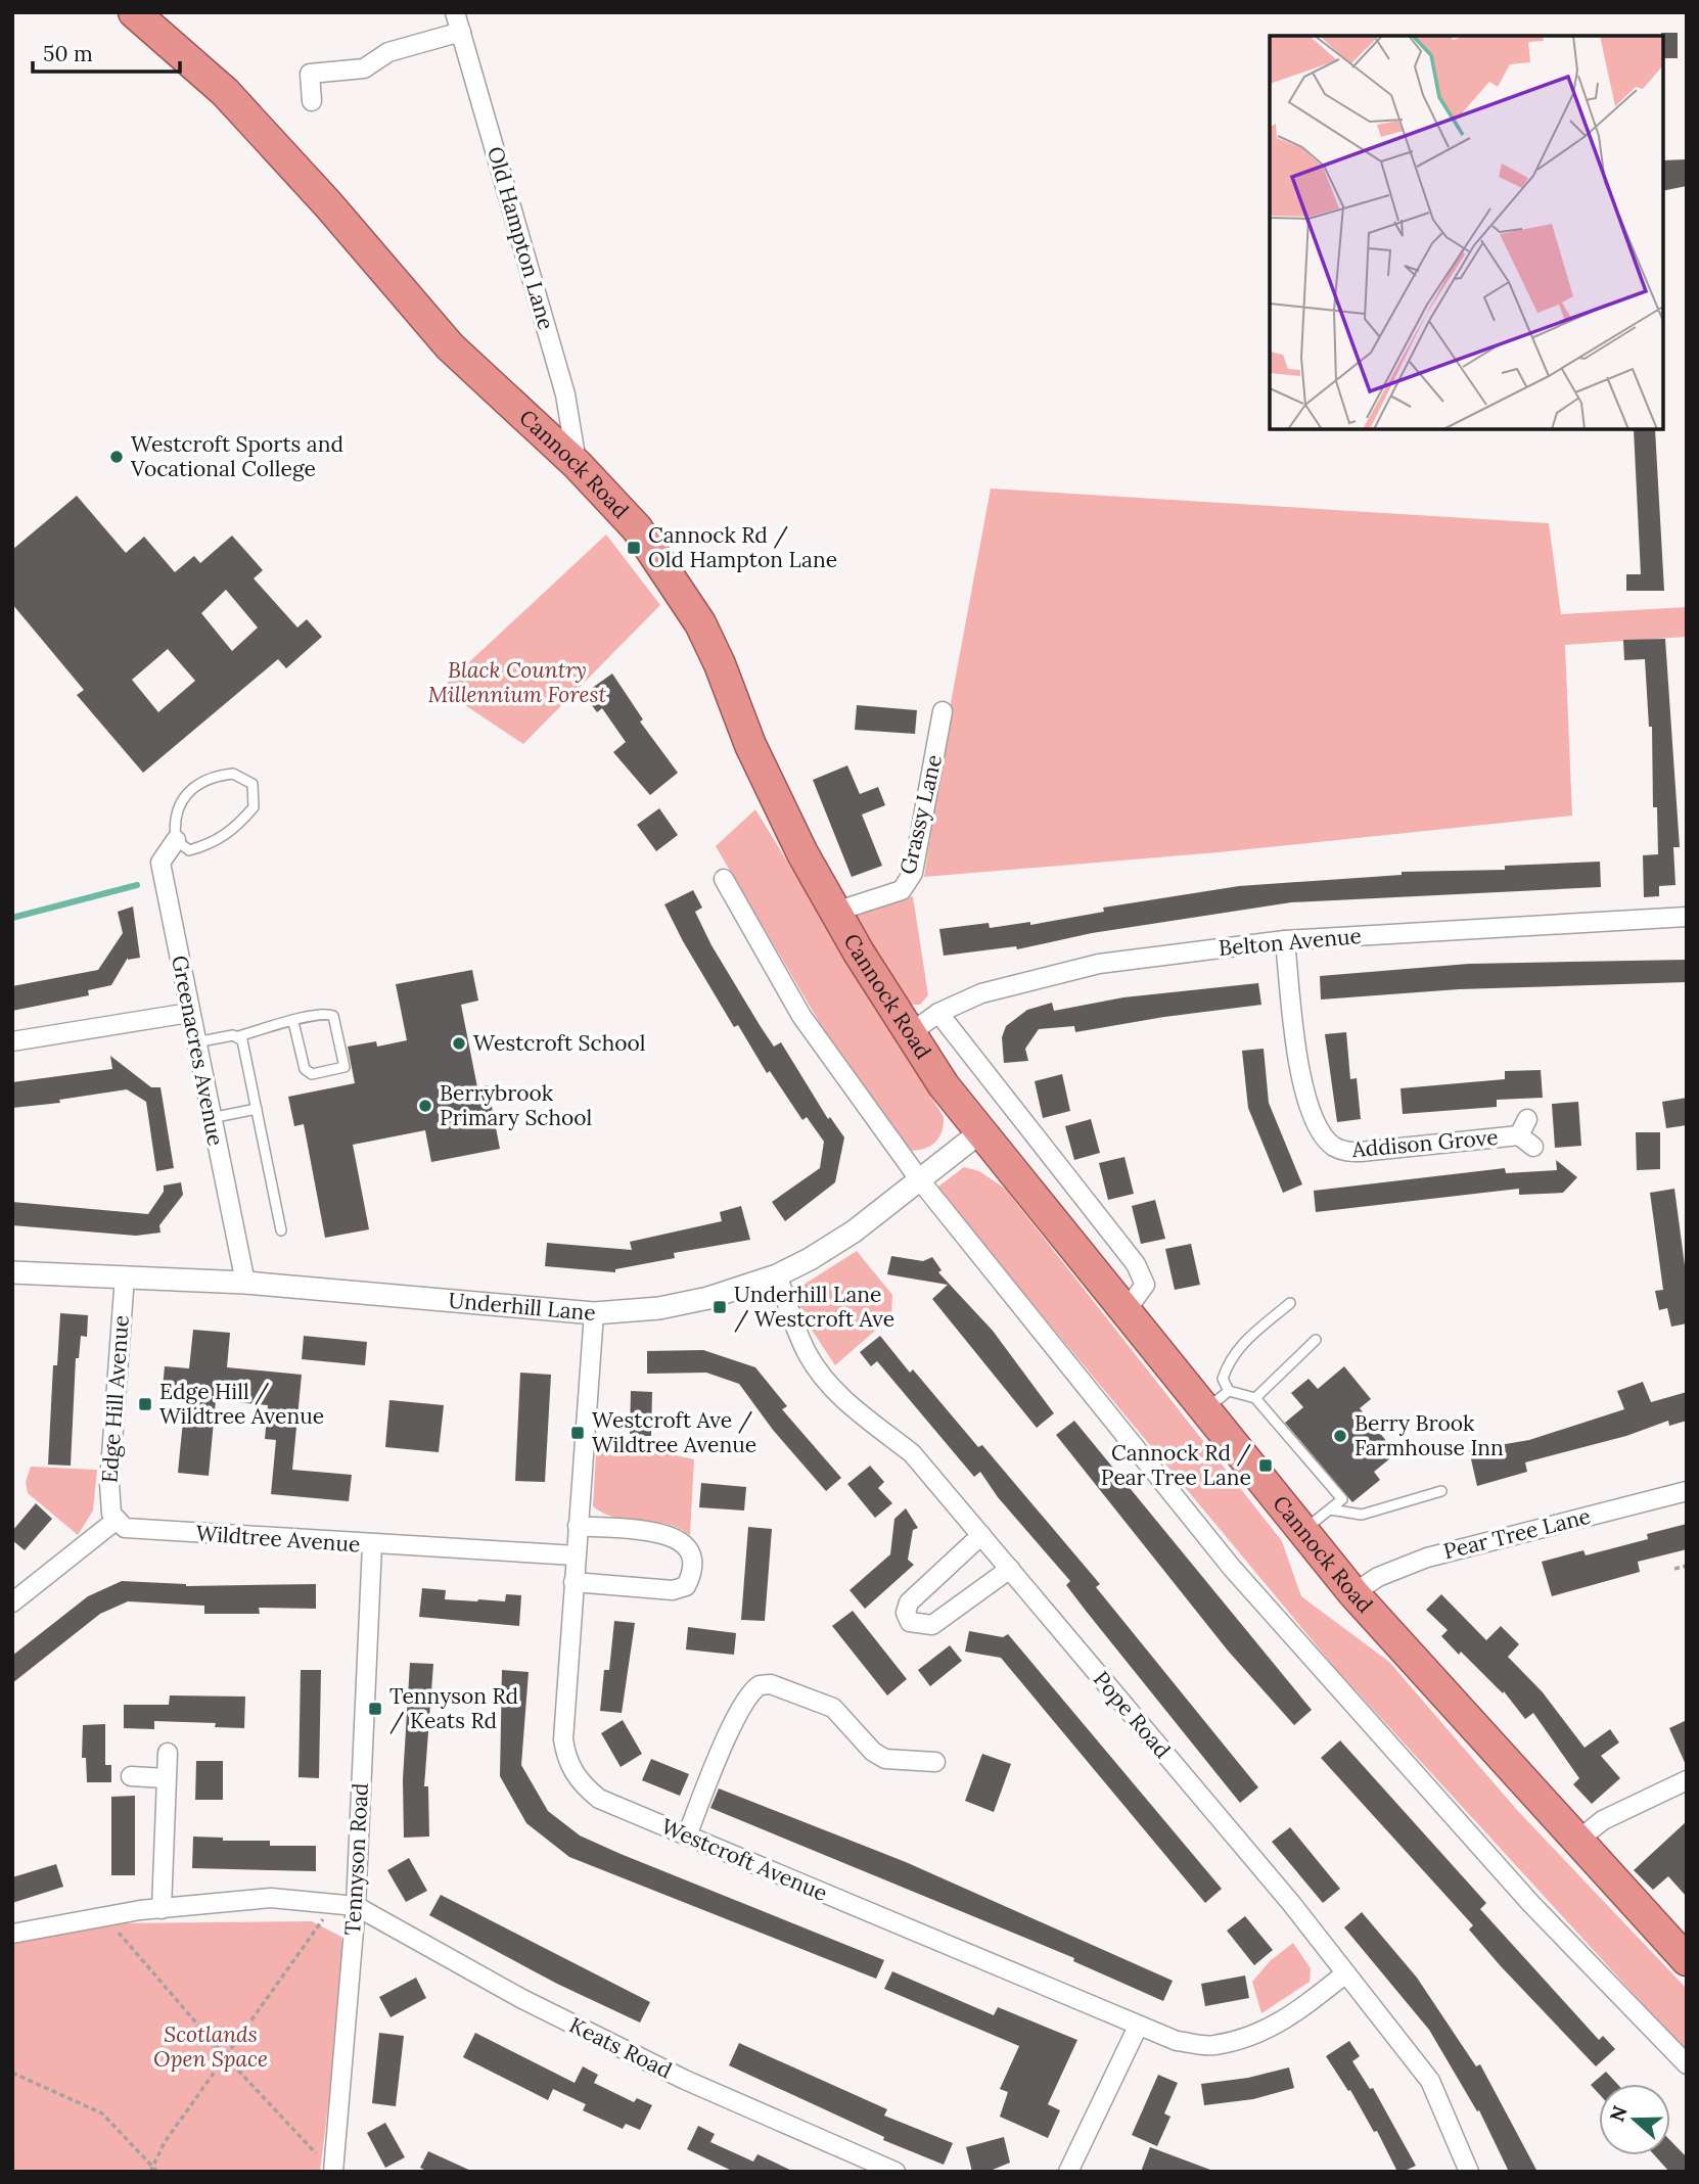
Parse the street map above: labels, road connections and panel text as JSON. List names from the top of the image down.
{
  "streets": {
    "highway": ["Cannock Road"],
    "street": [
      "Old Hampton Lane",
      "Grassy Lane",
      "Belton Avenue",
      "Greenacres Avenue",
      "Addison Grove",
      "Underhill Lane",
      "Edge Hill Avenue",
      "Pear Tree Lane",
      "Wildtree Avenue",
      "Pope Road",
      "Tennyson Road",
      "Westcroft Avenue",
      "Keats Road"
    ]
  },
  "crossings": [
    ["Old Hampton Lane", "Cannock Road"],
    ["Cannock Road", "Grassy Lane"],
    ["Cannock Road", "Belton Avenue"],
    ["Cannock Road", "Underhill Lane"],
    ["Cannock Road", "Pear Tree Lane"],
    ["Belton Avenue", "Addison Grove"],
    ["Greenacres Avenue", "Underhill Lane"],
    ["Underhill Lane", "Edge Hill Avenue"],
    ["Underhill Lane", "Pope Road"],
    ["Underhill Lane", "Westcroft Avenue"],
    ["Edge Hill Avenue", "Wildtree Avenue"],
    ["Wildtree Avenue", "Tennyson Road"],
    ["Wildtree Avenue", "Westcroft Avenue"],
    ["Pope Road", "Westcroft Avenue"],
    ["Tennyson Road", "Keats Road"]
  ],
  "parks": ["Black Country Millennium Forest", "Scotlands Open Space"],
  "places": {
    "other": [
      "Westcroft Sports and Vocational College",
      "Westcroft School",
      "Berrybrook Primary School",
      "Berry Brook Farmhouse Inn"
    ],
    "transit": [
      "Cannock Rd / Old Hampton Lane",
      "Underhill Lane / Westcroft Ave",
      "Edge Hill / Wildtree Avenue",
      "Westcroft Ave / Wildtree Avenue",
      "Cannock Rd / Pear Tree Lane",
      "Tennyson Rd / Keats Rd"
    ]
  },
  "scale_bar": "50 m",
  "north": "left"
}
